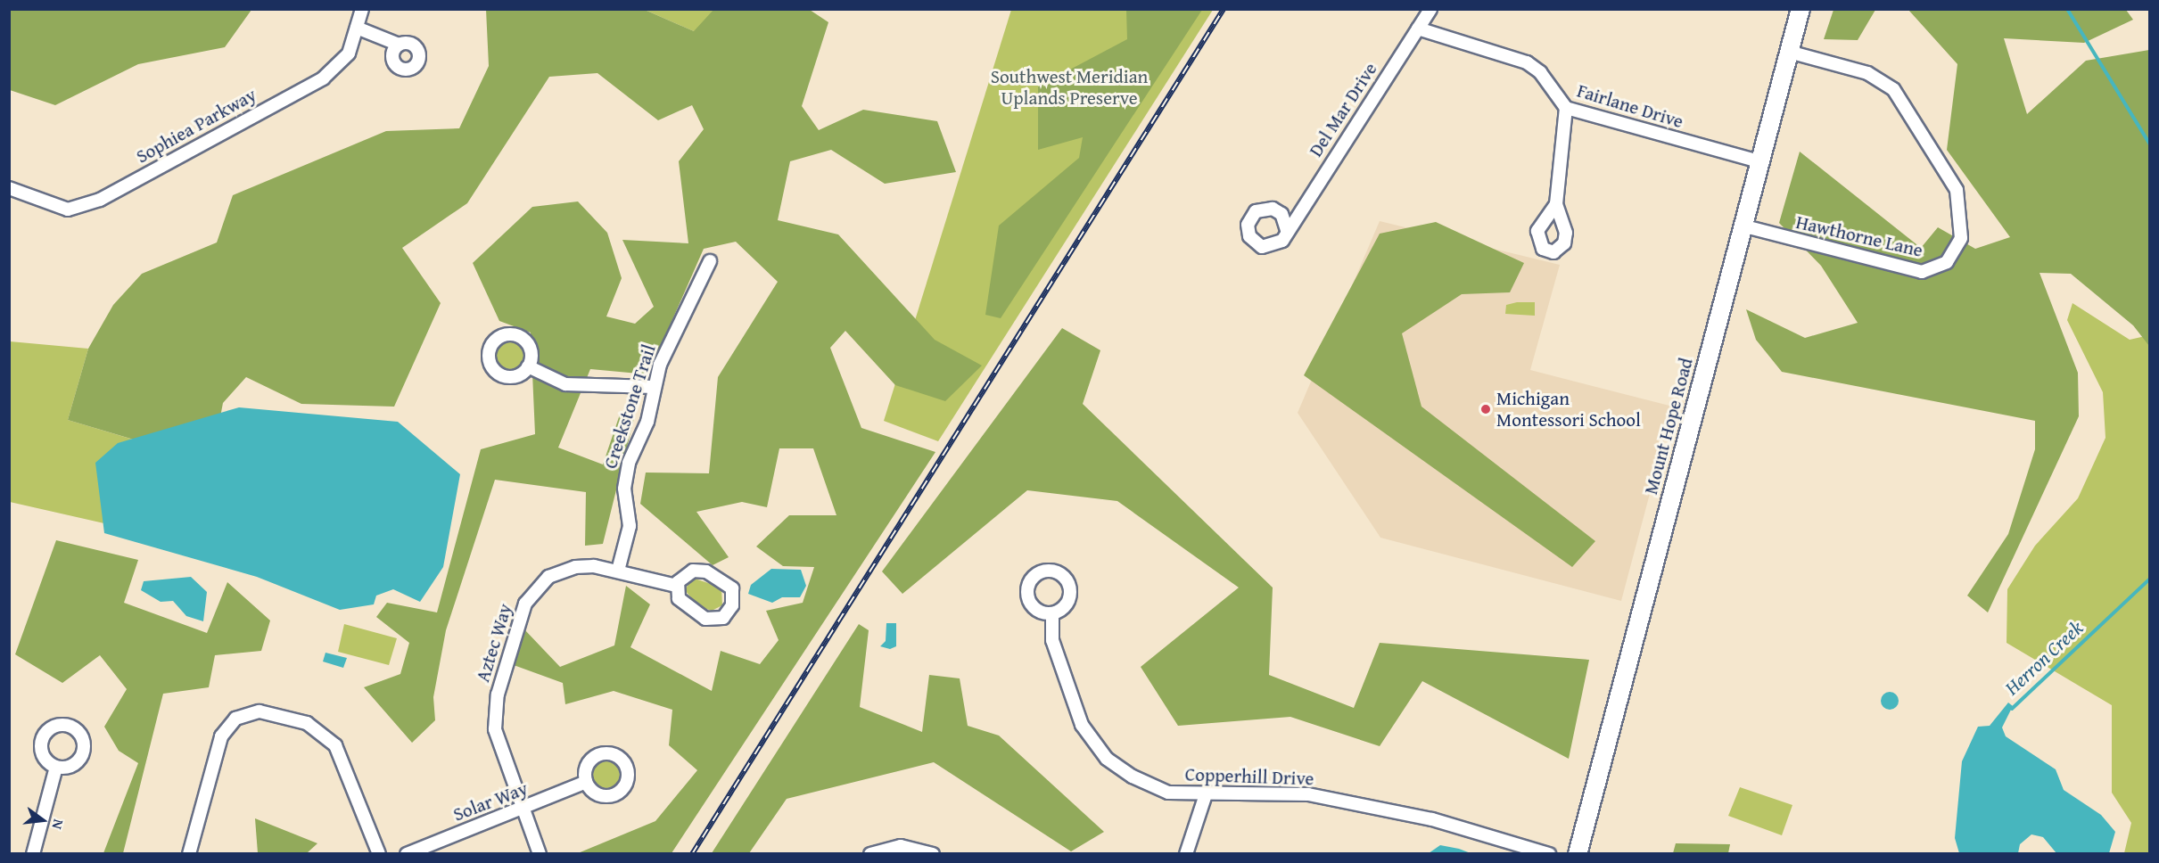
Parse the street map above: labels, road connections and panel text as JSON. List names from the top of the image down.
{
  "streets": {
    "street": [
      "Fairlane Drive",
      "Del Mar Drive",
      "Sophiea Parkway",
      "Hawthorne Lane",
      "Creekstone Trail",
      "Mount Hope Road",
      "Aztec Way",
      "Copperhill Drive",
      "Solar Way"
    ]
  },
  "crossings": [
    ["Fairlane Drive", "Del Mar Drive"],
    ["Fairlane Drive", "Mount Hope Road"],
    ["Hawthorne Lane", "Mount Hope Road"],
    ["Creekstone Trail", "Aztec Way"],
    ["Aztec Way", "Solar Way"]
  ],
  "water": ["Herron Creek"],
  "parks": ["Southwest Meridian Uplands Preserve"],
  "places": ["Michigan Montessori School"],
  "north": "right"
}
